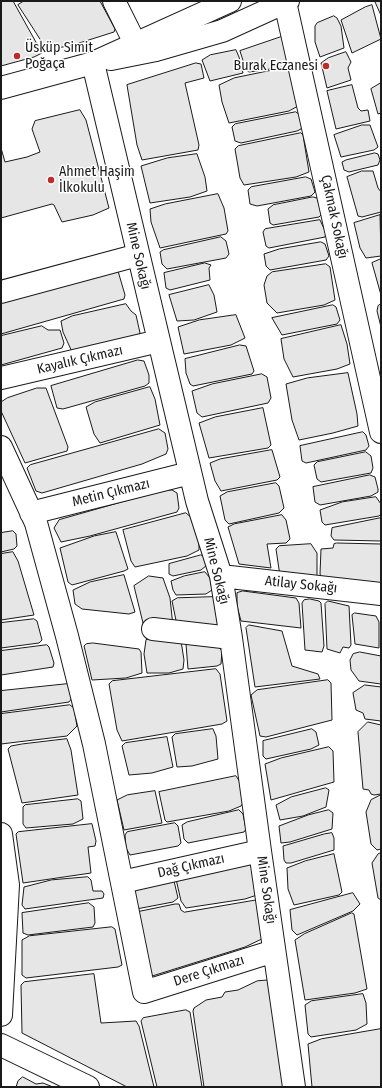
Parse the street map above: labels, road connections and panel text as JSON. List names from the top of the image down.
{
  "streets": {
    "main road": [
      "Çakmak Sokağı",
      "Mine Sokağı",
      "Kayalık Çıkmazı",
      "Metin Çıkmazı",
      "Atilay Sokağı",
      "Dağ Çıkmazı",
      "Dere Çıkmazı"
    ]
  },
  "crossings": [
    ["Mine Sokağı", "Kayalık Çıkmazı"],
    ["Mine Sokağı", "Metin Çıkmazı"],
    ["Mine Sokağı", "Atilay Sokağı"],
    ["Mine Sokağı", "Dağ Çıkmazı"],
    ["Mine Sokağı", "Dere Çıkmazı"],
    ["Dağ Çıkmazı", "Dere Çıkmazı"]
  ],
  "places": ["Üsküp Simit Poğaça", "Burak Eczanesi", "Ahmet Haşim İlkokulu"]
}
